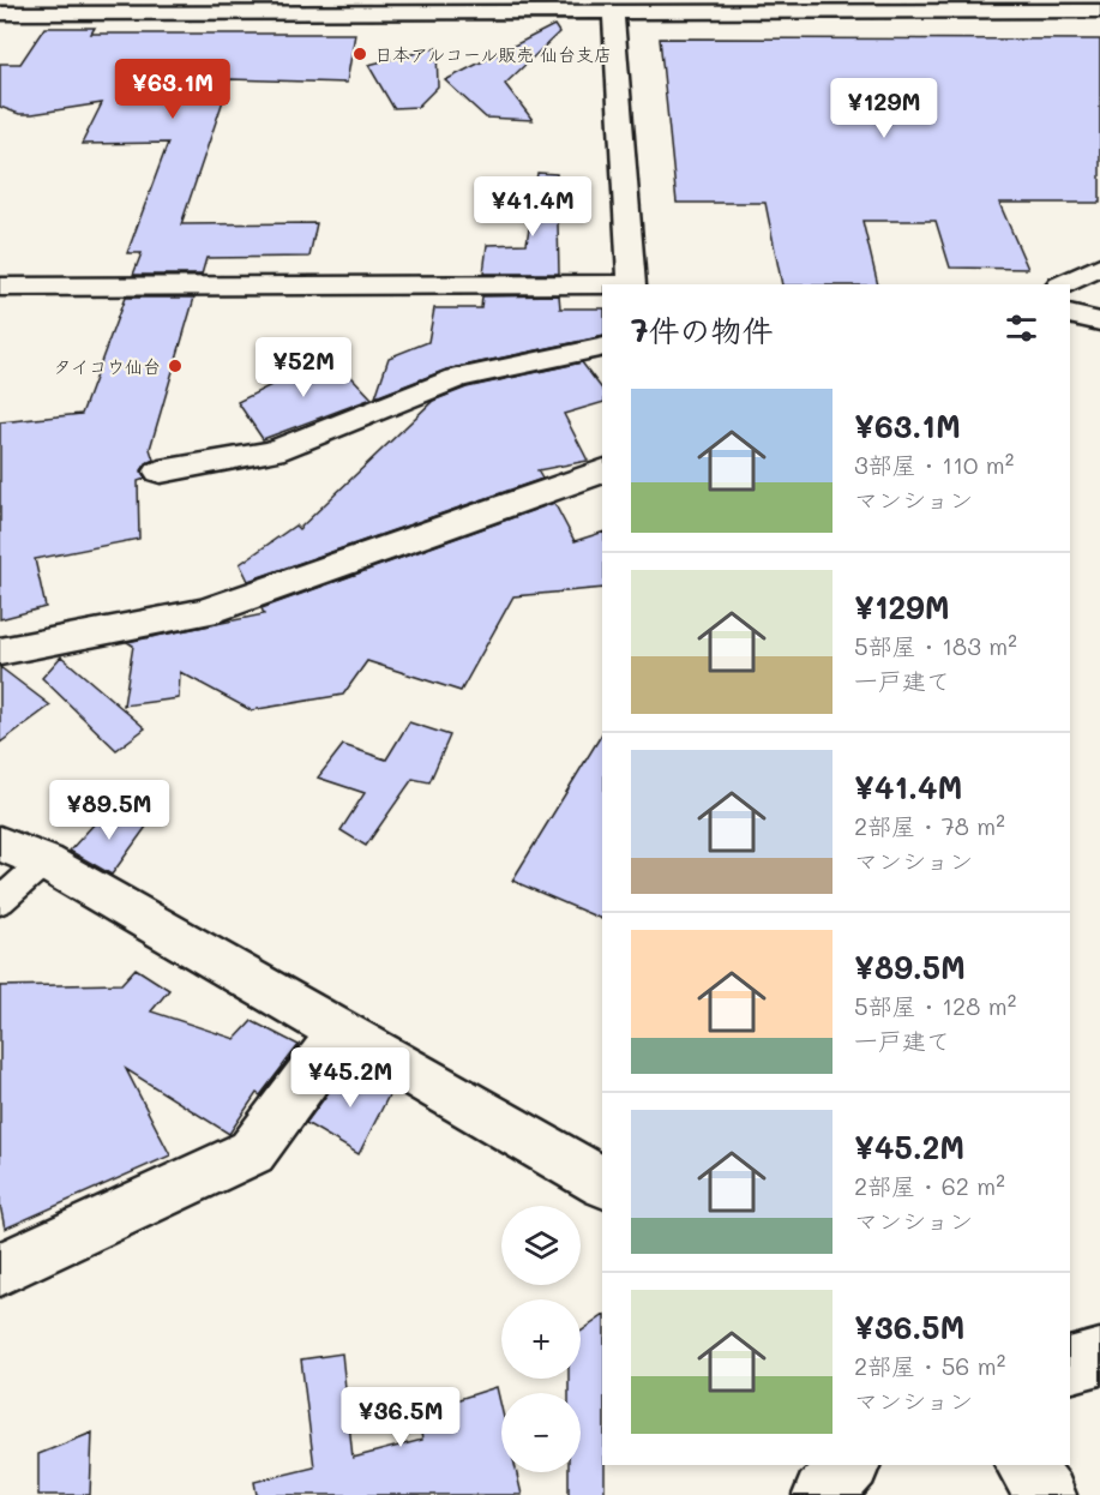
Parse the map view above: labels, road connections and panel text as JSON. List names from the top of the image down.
{
  "places": ["日本アルコール販売 仙台支店", "タイコウ仙台"],
  "page": {
    "price": [
      "¥63.1M",
      "¥129M",
      "¥41.4M",
      "¥52M",
      "¥89.5M",
      "¥45.2M",
      "¥36.5M"
    ],
    "heading": "7件の物件",
    "list": [
      {
        "name": "¥63.1M",
        "note": "3部屋 · 110 m² · マンション"
      },
      {
        "name": "¥129M",
        "note": "5部屋 · 183 m² · 一戸建て"
      },
      {
        "name": "¥41.4M",
        "note": "2部屋 · 78 m² · マンション"
      },
      {
        "name": "¥89.5M",
        "note": "5部屋 · 128 m² · 一戸建て"
      },
      {
        "name": "¥45.2M",
        "note": "2部屋 · 62 m² · マンション"
      },
      {
        "name": "¥36.5M",
        "note": "2部屋 · 56 m² · マンション"
      }
    ],
    "map_buttons": ["+", "−"]
  }
}
